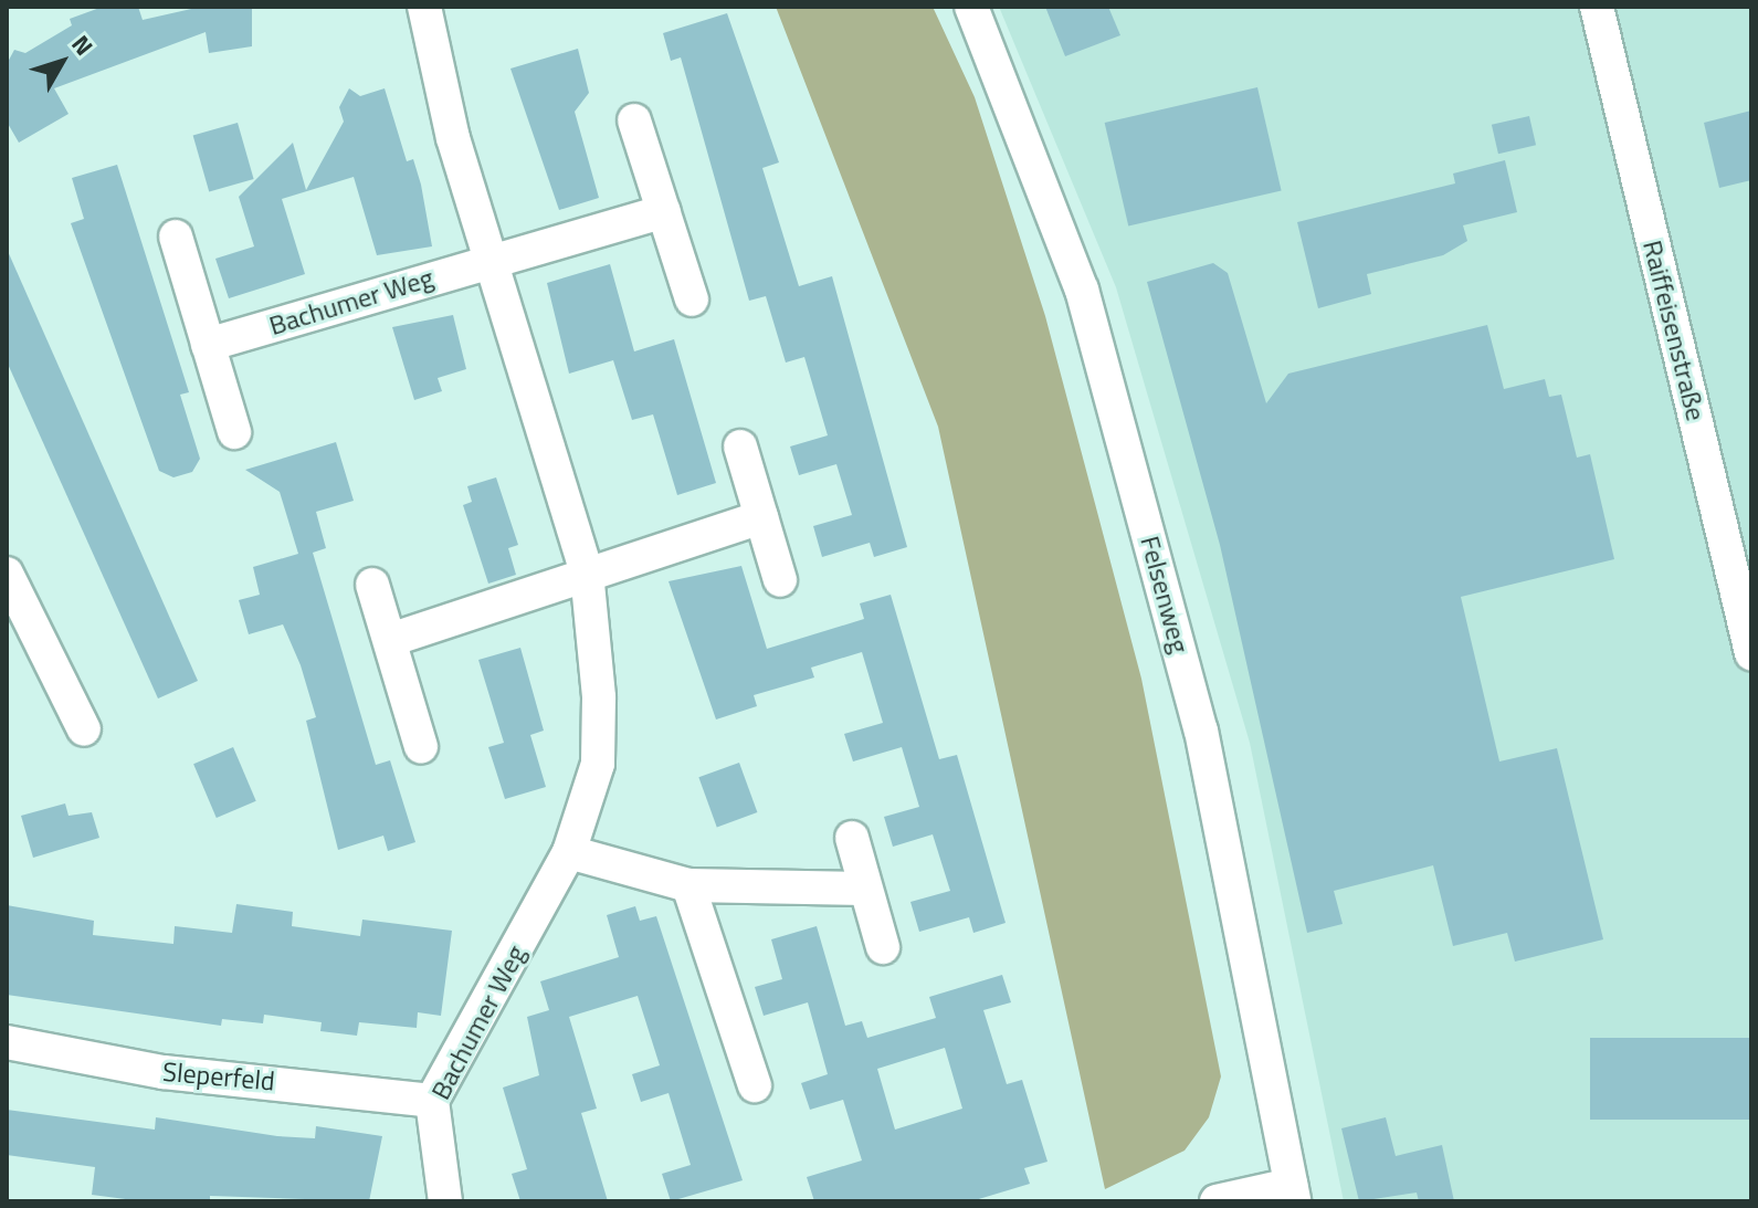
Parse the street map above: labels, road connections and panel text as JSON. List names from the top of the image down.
{
  "streets": {
    "street": [
      "Bachumer Weg",
      "Raiffeisenstraße",
      "Felsenweg",
      "Sleperfeld"
    ]
  },
  "crossings": [
    ["Bachumer Weg", "Sleperfeld"]
  ],
  "north": "top right"
}
